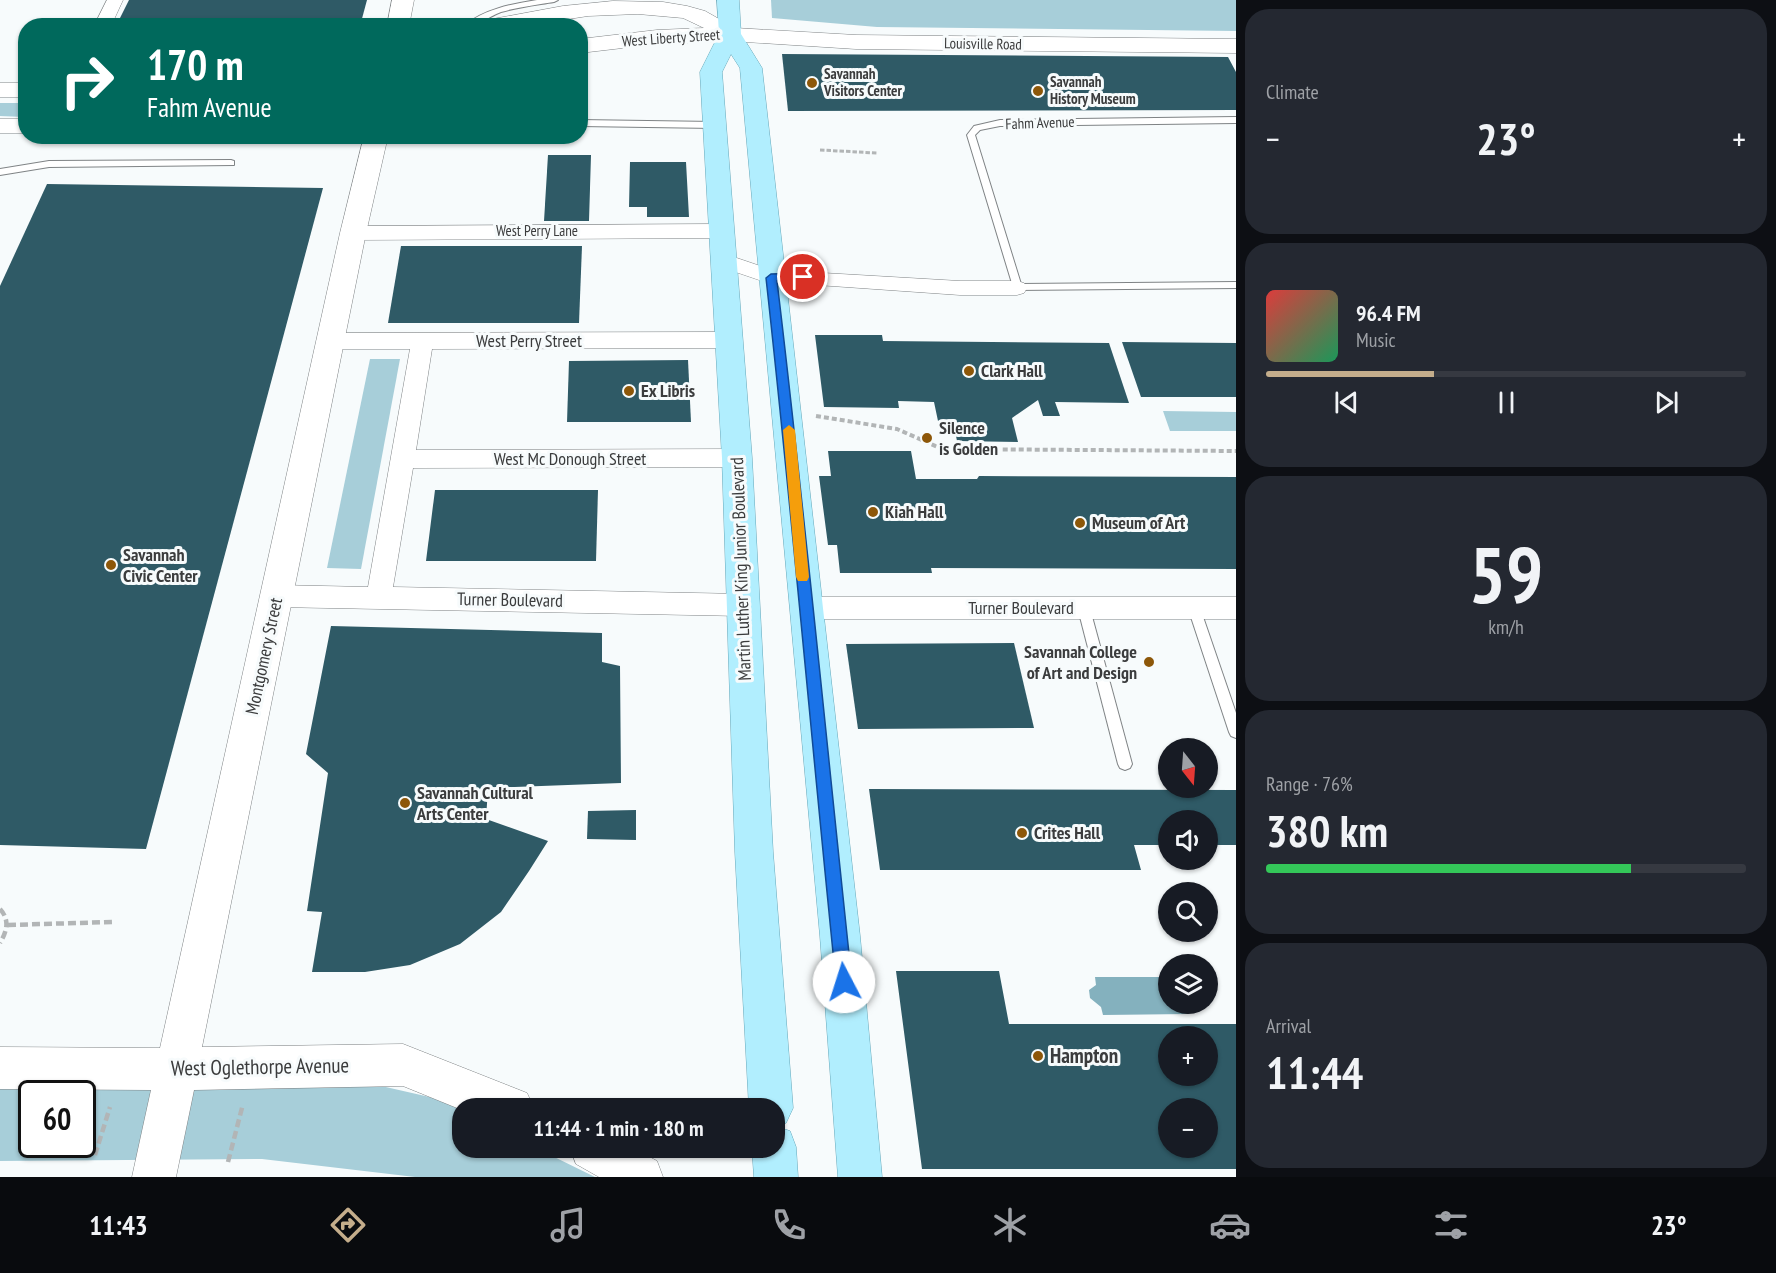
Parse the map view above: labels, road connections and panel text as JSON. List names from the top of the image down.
{
  "streets": {
    "main road": [
      "West Liberty Street",
      "Louisville Road",
      "Martin Luther King Junior Boulevard",
      "Montgomery Street",
      "West Oglethorpe Avenue"
    ],
    "street": [
      "West Perry Lane",
      "West Perry Street",
      "West Mc Donough Street",
      "Turner Boulevard"
    ],
    "lane": ["Fahm Avenue"]
  },
  "crossings": [
    ["West Liberty Street", "Louisville Road"],
    ["West Liberty Street", "Martin Luther King Junior Boulevard"],
    ["Louisville Road", "Martin Luther King Junior Boulevard"],
    ["West Perry Lane", "Martin Luther King Junior Boulevard"],
    ["West Perry Lane", "Montgomery Street"],
    ["West Perry Street", "Martin Luther King Junior Boulevard"],
    ["West Perry Street", "Montgomery Street"],
    ["West Mc Donough Street", "Martin Luther King Junior Boulevard"],
    ["Martin Luther King Junior Boulevard", "Turner Boulevard"],
    ["Turner Boulevard", "Montgomery Street"],
    ["Montgomery Street", "West Oglethorpe Avenue"]
  ],
  "places": [
    "Savannah Visitors Center",
    "Savannah History Museum",
    "Clark Hall",
    "Ex Libris",
    "Silence is Golden",
    "Kiah Hall",
    "Museum of Art",
    "Savannah Civic Center",
    "Savannah College of Art and Design",
    "Savannah Cultural Arts Center",
    "Crites Hall",
    "Hampton"
  ],
  "north": "bottom",
  "page": {
    "tile": [
      "Climate",
      ["59", "km/h"],
      ["Range · 76%", "380 km"],
      ["Arrival", "11:44"]
    ],
    "turn": ["170 m", "Fahm Avenue"],
    "heat": ["−", "23°", "+"],
    "song": ["96.4 FM", "Music"],
    "map_buttons": ["+", "−"],
    "limit": "60",
    "trip": "11:44 · 1 min · 180 m",
    "tabs": ["11:43", "23°"]
  }
}
